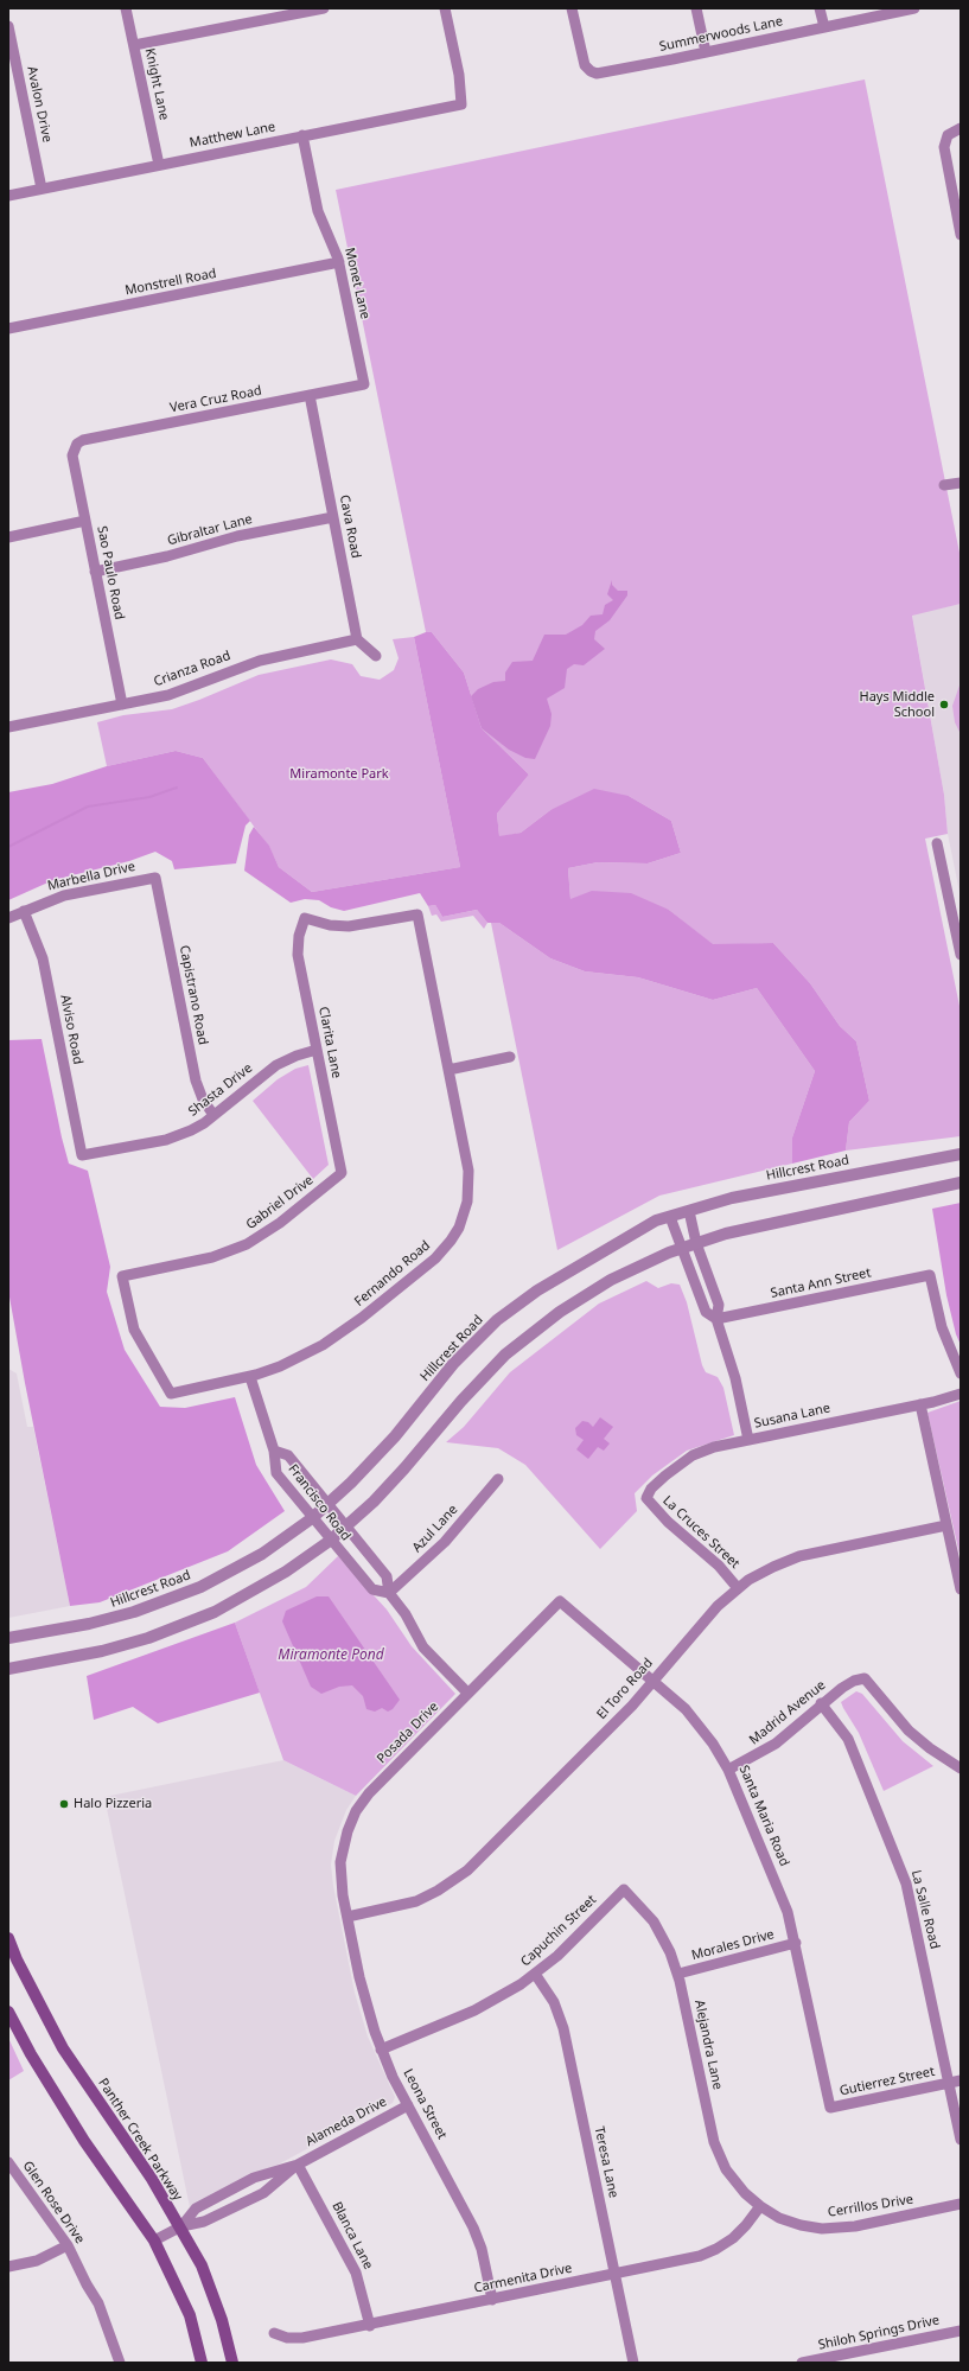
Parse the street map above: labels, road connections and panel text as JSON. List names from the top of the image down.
{
  "streets": {
    "main road": ["Panther Creek Parkway"],
    "street": [
      "Summerwoods Lane",
      "Knight Lane",
      "Avalon Drive",
      "Matthew Lane",
      "Monstrell Road",
      "Monet Lane",
      "Vera Cruz Road",
      "Cava Road",
      "Gibraltar Lane",
      "Sao Paulo Road",
      "Crianza Road",
      "Marbella Drive",
      "Capistrano Road",
      "Alviso Road",
      "Clarita Lane",
      "Shasta Drive",
      "Hillcrest Road",
      "Gabriel Drive",
      "Fernando Road",
      "Santa Ann Street",
      "Susana Lane",
      "Francisco Road",
      "Azul Lane",
      "La Cruces Street",
      "El Toro Road",
      "Madrid Avenue",
      "Posada Drive",
      "Santa Maria Road",
      "La Salle Road",
      "Capuchin Street",
      "Morales Drive",
      "Alejandra Lane",
      "Gutierrez Street",
      "Leona Street",
      "Alameda Drive",
      "Teresa Lane",
      "Glen Rose Drive",
      "Cerrillos Drive",
      "Blanca Lane",
      "Carmenita Drive",
      "Shiloh Springs Drive"
    ]
  },
  "crossings": [
    ["Knight Lane", "Matthew Lane"],
    ["Avalon Drive", "Matthew Lane"],
    ["Matthew Lane", "Monet Lane"],
    ["Monstrell Road", "Monet Lane"],
    ["Monet Lane", "Vera Cruz Road"],
    ["Vera Cruz Road", "Cava Road"],
    ["Vera Cruz Road", "Sao Paulo Road"],
    ["Cava Road", "Gibraltar Lane"],
    ["Cava Road", "Crianza Road"],
    ["Gibraltar Lane", "Sao Paulo Road"],
    ["Sao Paulo Road", "Crianza Road"],
    ["Marbella Drive", "Capistrano Road"],
    ["Marbella Drive", "Alviso Road"],
    ["Capistrano Road", "Shasta Drive"],
    ["Alviso Road", "Shasta Drive"],
    ["Clarita Lane", "Shasta Drive"],
    ["Clarita Lane", "Gabriel Drive"],
    ["Clarita Lane", "Fernando Road"],
    ["Hillcrest Road", "Francisco Road"],
    ["Gabriel Drive", "Fernando Road"],
    ["Susana Lane", "La Cruces Street"],
    ["Francisco Road", "Azul Lane"],
    ["Francisco Road", "Posada Drive"],
    ["La Cruces Street", "El Toro Road"],
    ["El Toro Road", "Posada Drive"],
    ["El Toro Road", "Santa Maria Road"],
    ["El Toro Road", "Leona Street"],
    ["Madrid Avenue", "Santa Maria Road"],
    ["Madrid Avenue", "La Salle Road"],
    ["Posada Drive", "Santa Maria Road"],
    ["Posada Drive", "Leona Street"],
    ["Santa Maria Road", "Morales Drive"],
    ["Santa Maria Road", "Gutierrez Street"],
    ["La Salle Road", "Gutierrez Street"],
    ["Capuchin Street", "Alejandra Lane"],
    ["Capuchin Street", "Leona Street"],
    ["Capuchin Street", "Teresa Lane"],
    ["Morales Drive", "Alejandra Lane"],
    ["Alejandra Lane", "Cerrillos Drive"],
    ["Alejandra Lane", "Carmenita Drive"],
    ["Leona Street", "Alameda Drive"],
    ["Leona Street", "Carmenita Drive"],
    ["Alameda Drive", "Panther Creek Parkway"],
    ["Alameda Drive", "Blanca Lane"],
    ["Teresa Lane", "Carmenita Drive"],
    ["Cerrillos Drive", "Carmenita Drive"],
    ["Blanca Lane", "Carmenita Drive"]
  ],
  "water": ["Miramonte Pond"],
  "parks": ["Miramonte Park"],
  "places": ["Hays Middle School", "Halo Pizzeria"]
}
